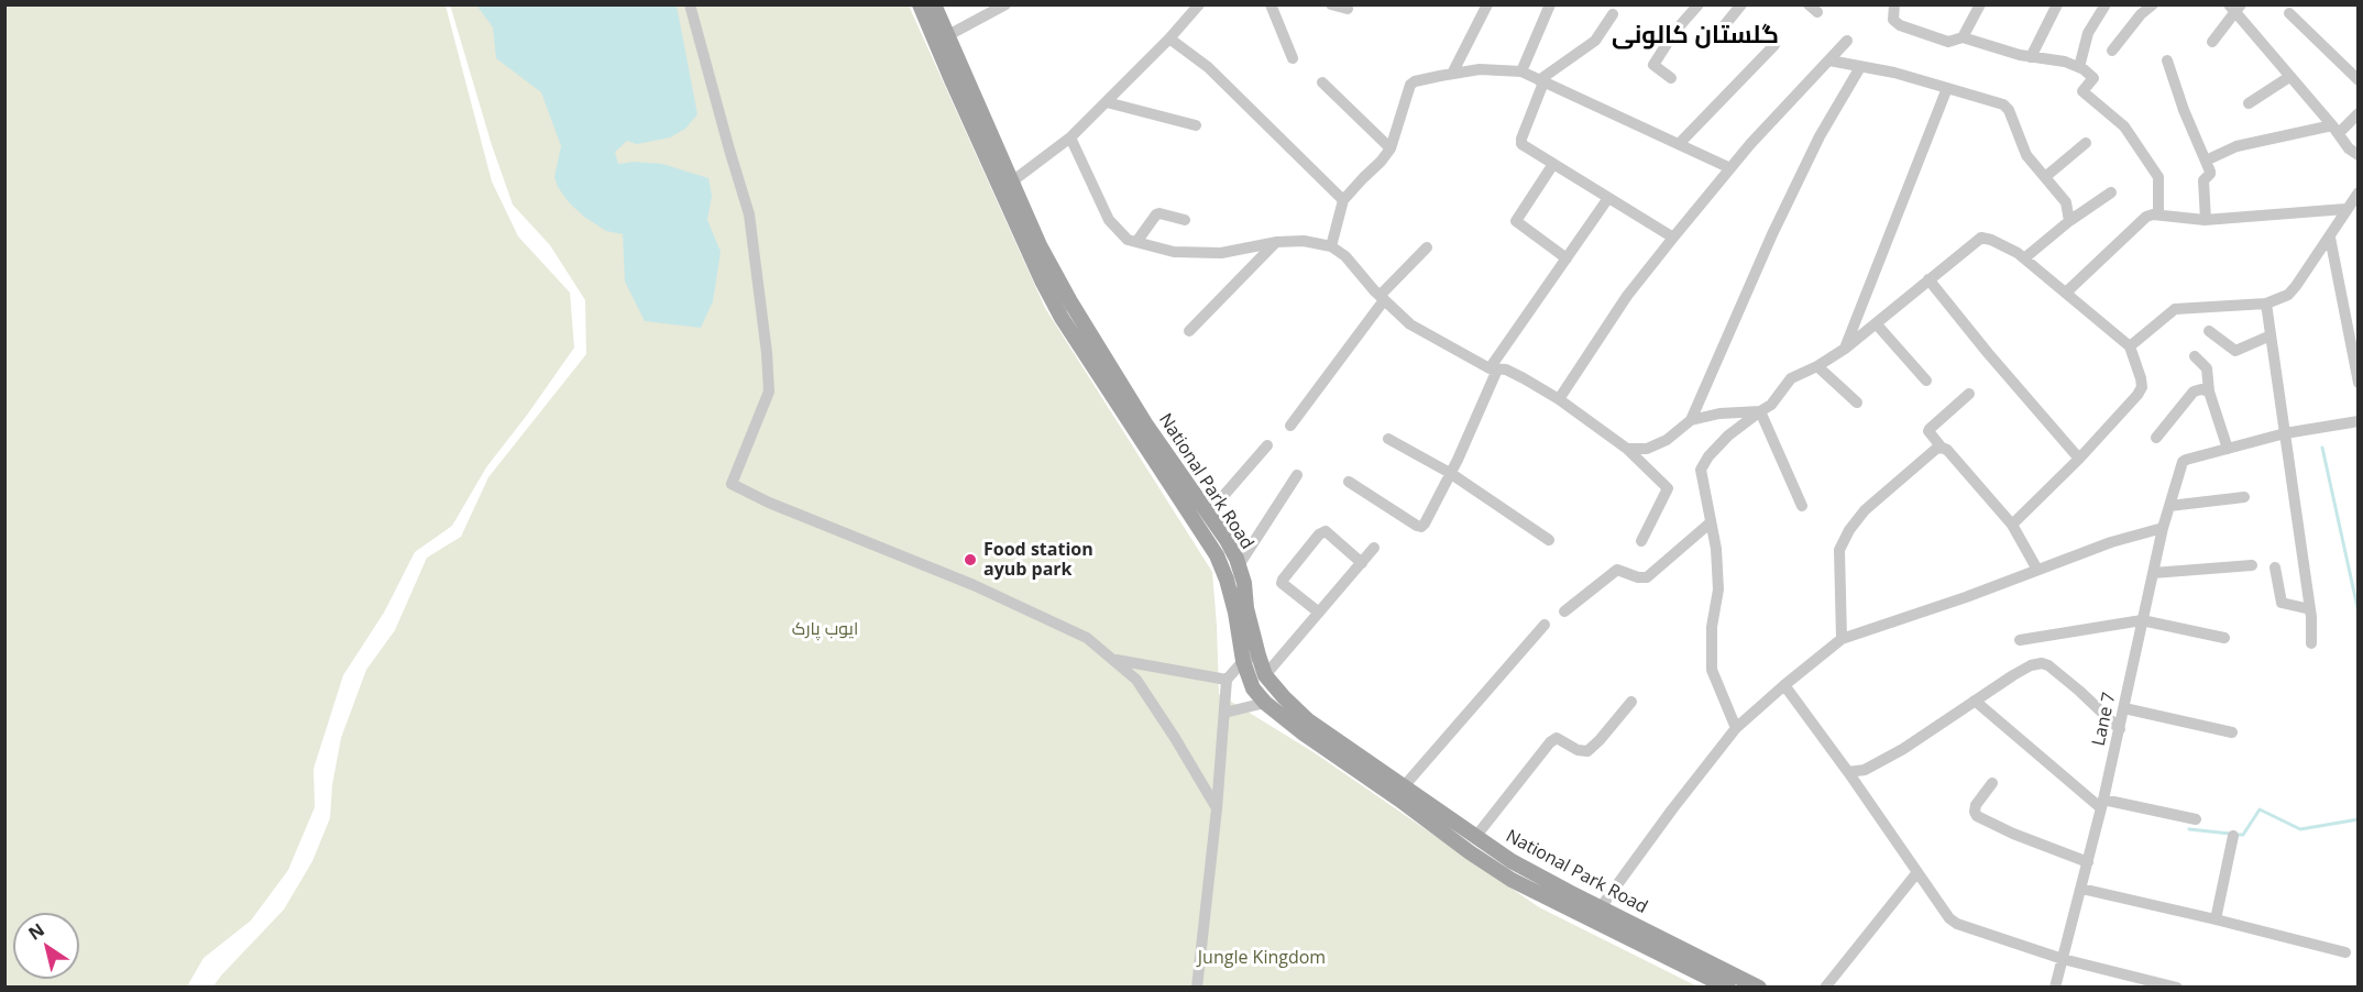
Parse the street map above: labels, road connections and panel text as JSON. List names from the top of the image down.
{
  "streets": {
    "main road": ["National Park Road"],
    "street": ["Lane 7"]
  },
  "districts": ["گلستان کالونی"],
  "parks": ["ایوب پارک", "Jungle Kingdom"],
  "places": ["Food station ayub park"],
  "north": "top left"
}
